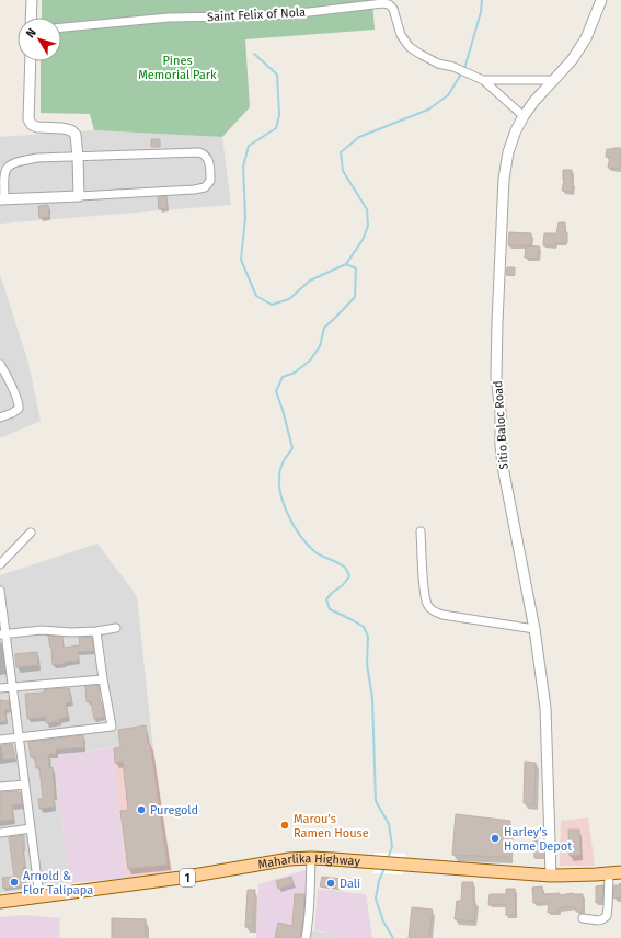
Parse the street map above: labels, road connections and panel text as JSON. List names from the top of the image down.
{
  "streets": {
    "main road": ["Maharlika Highway", "1"],
    "street": ["Saint Felix of Nola", "Sitio Baloc Road"]
  },
  "crossings": [
    ["Sitio Baloc Road", "Maharlika Highway"]
  ],
  "parks": ["Pines Memorial Park"],
  "places": [
    "Puregold",
    "Marou’s Ramen House",
    "Harley's Home Depot",
    "Arnold & Flor Talipapa",
    "Dali"
  ],
  "north": "top left"
}
